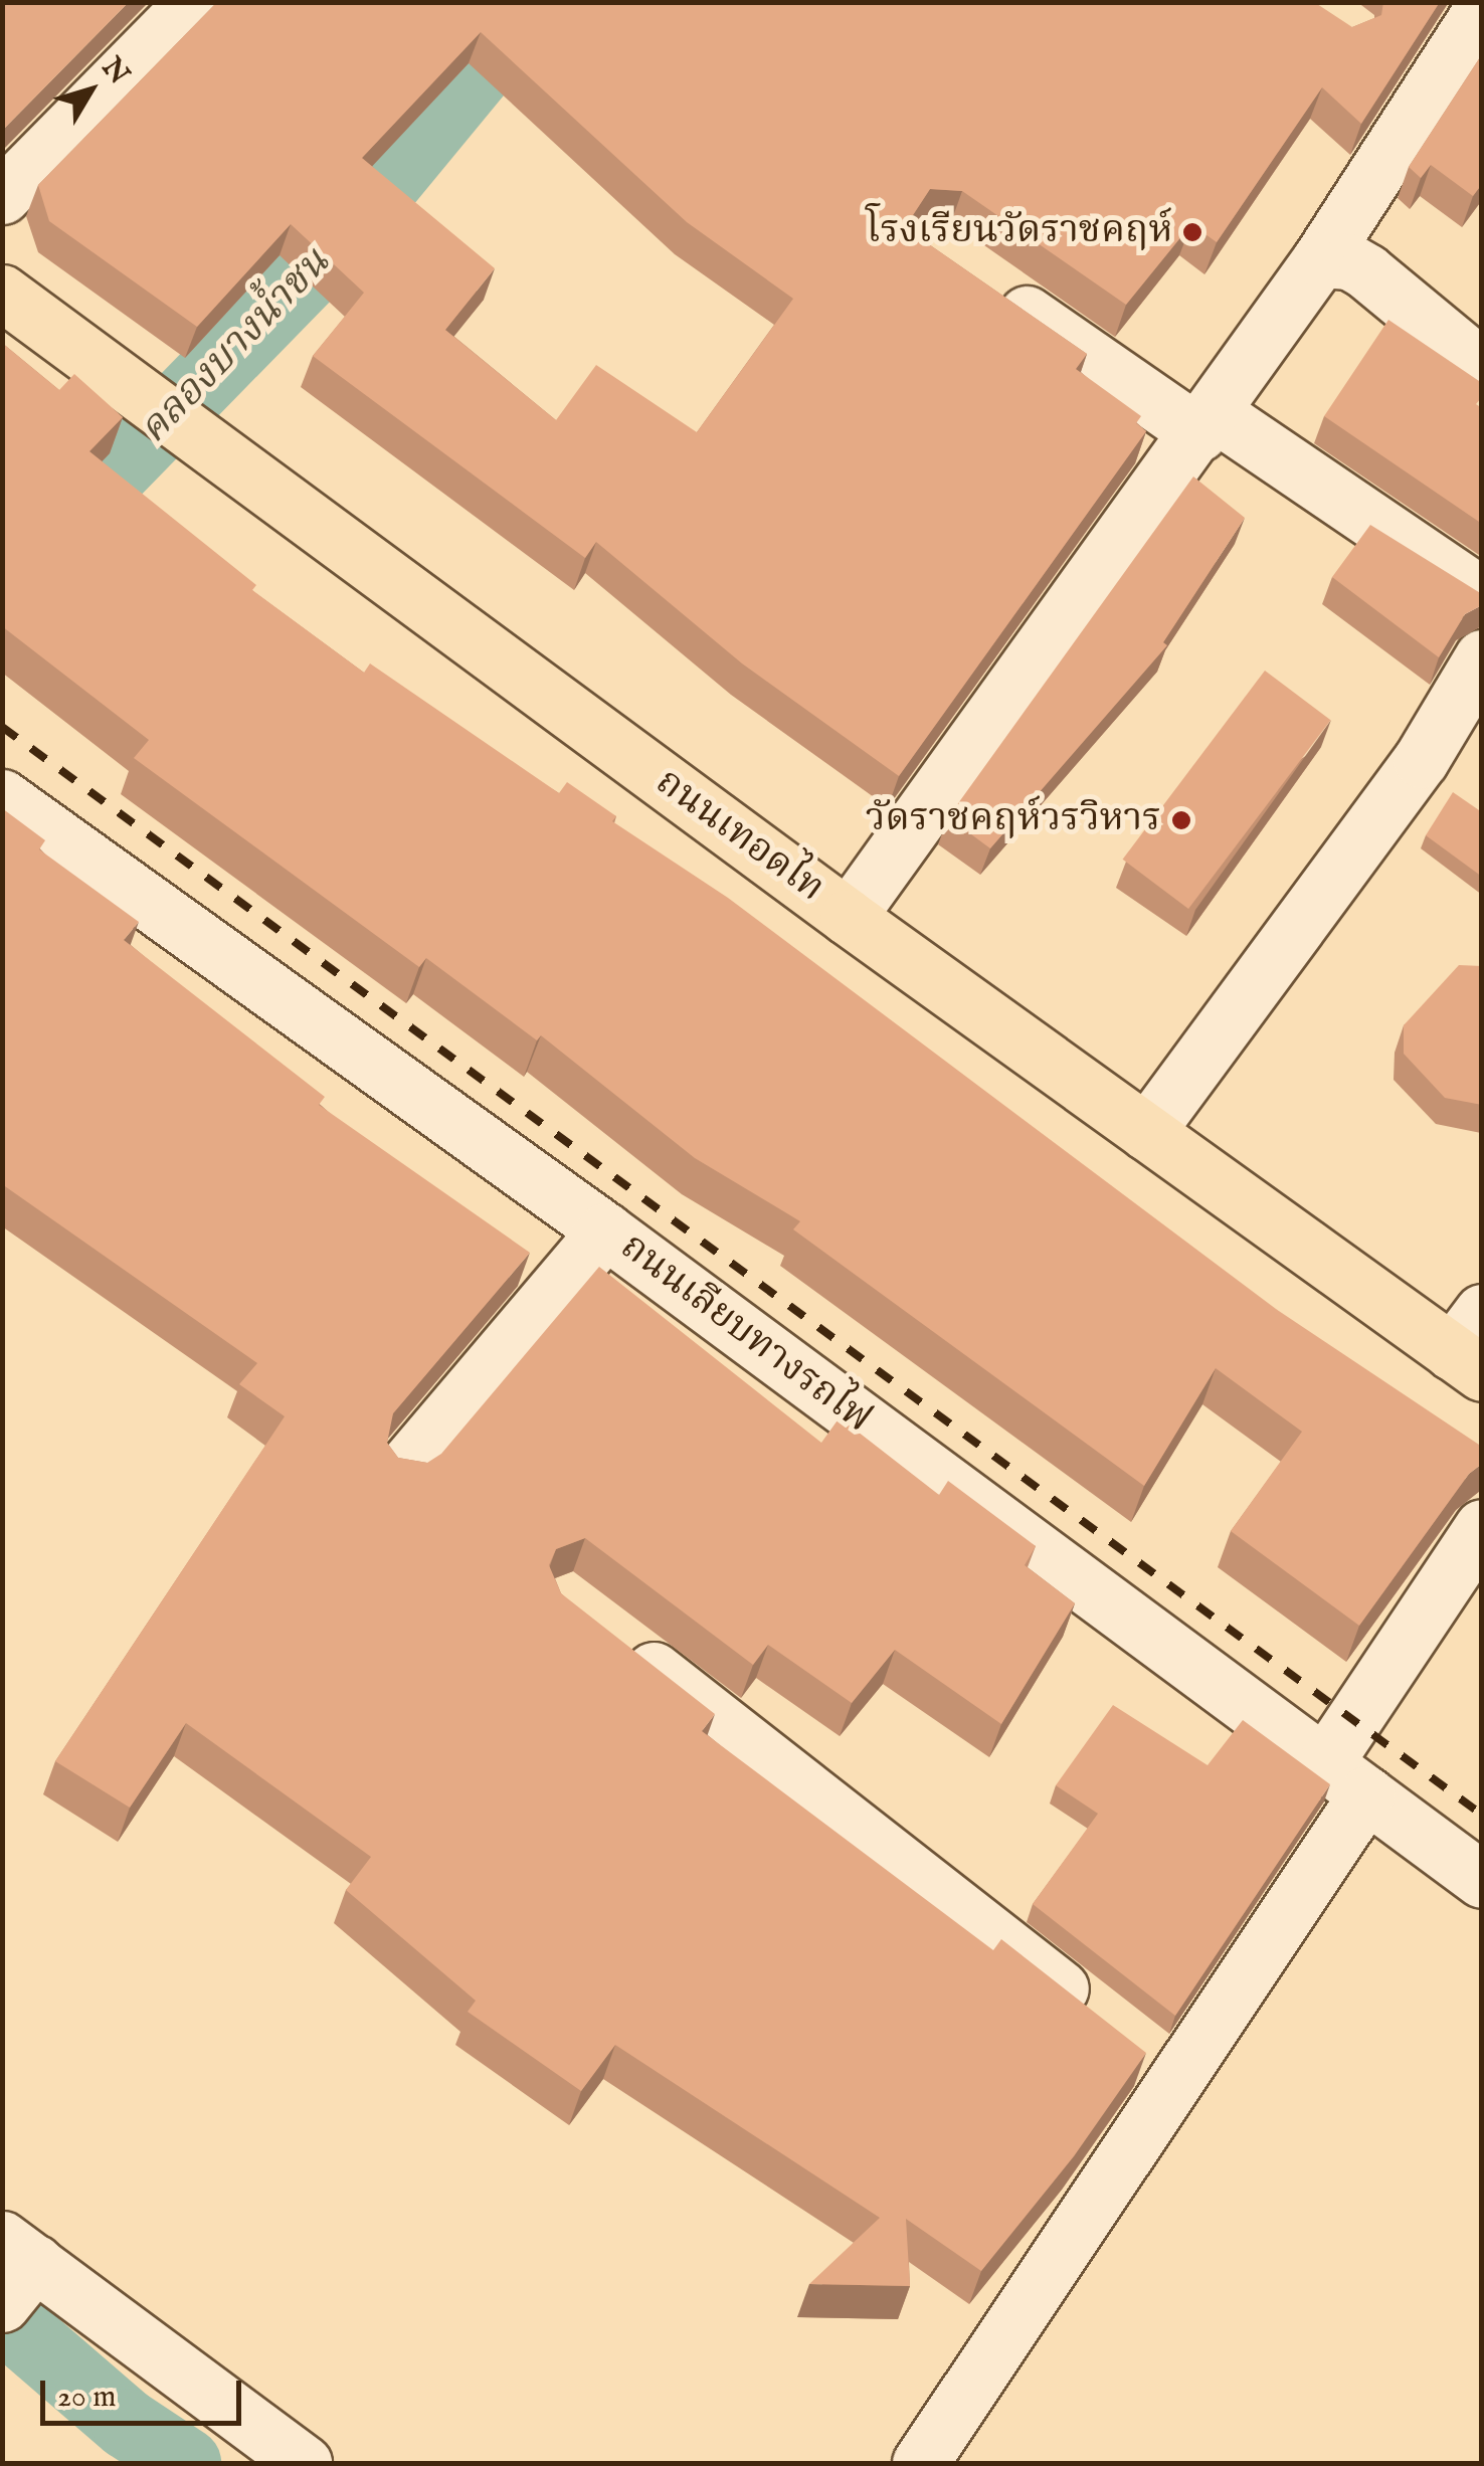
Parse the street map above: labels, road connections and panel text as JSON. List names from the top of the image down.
{
  "streets": {
    "main road": ["ถนนเทอดไท"],
    "street": ["ถนนเลียบทางรถไฟ"]
  },
  "water": ["คลองบางน้ำชน"],
  "places": ["โรงเรียนวัดราชคฤห์", "วัดราชคฤห์วรวิหาร"],
  "scale_bar": "20 m",
  "north": "top right"
}
